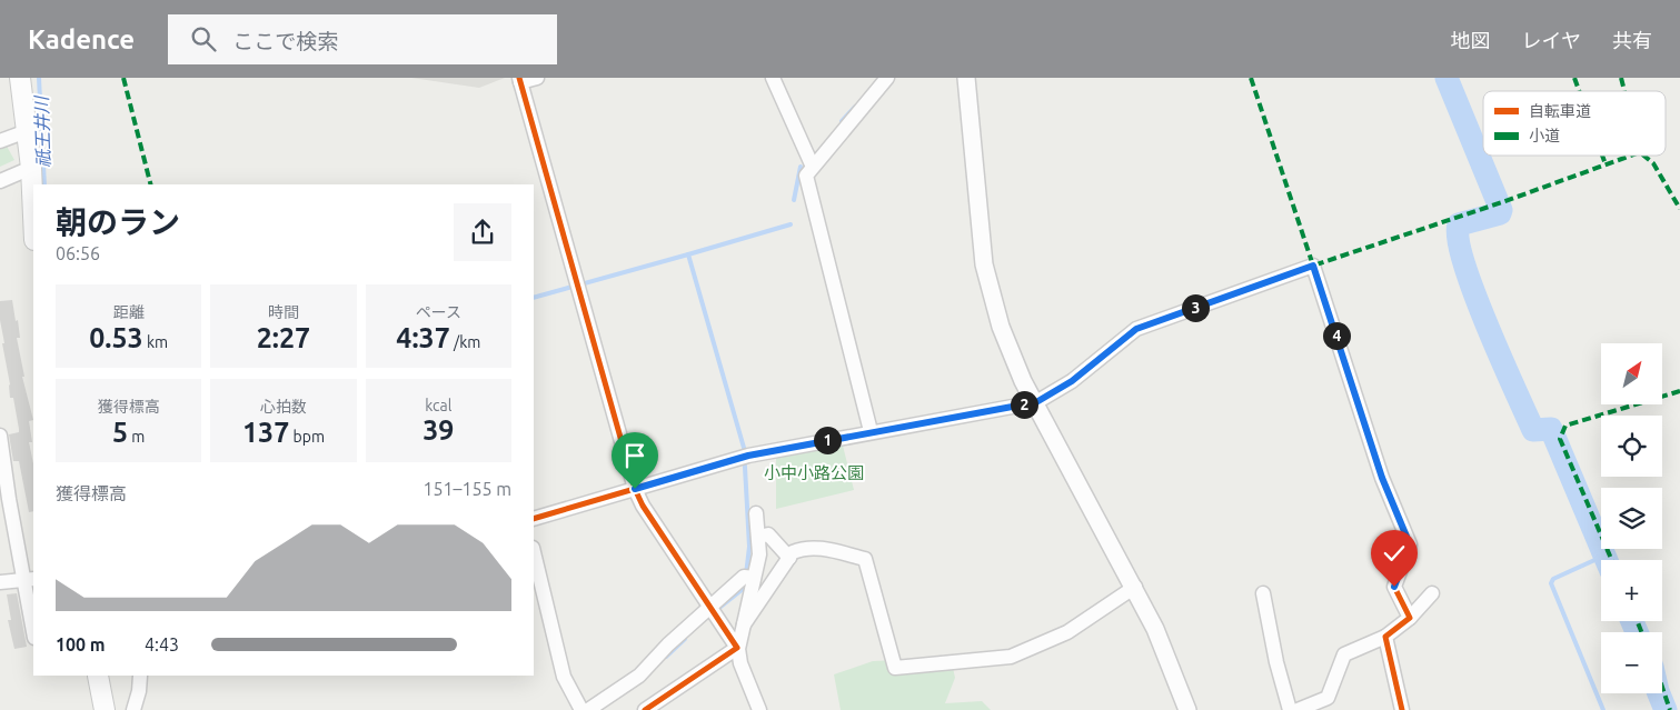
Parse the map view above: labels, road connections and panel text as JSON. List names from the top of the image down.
{
  "water": ["祇王井川"],
  "parks": ["小中小路公園"],
  "legend": ["自転車道", "小道"],
  "north": "top right",
  "page": {
    "header": "Kadence",
    "search": "ここで検索",
    "nav": ["地図", "レイヤ", "共有"],
    "heading": ["朝のラン", "06:56"],
    "stats": [
      ["距離", "0.53 km"],
      ["時間", "2:27"],
      ["ペース", "4:37 /km"],
      ["獲得標高", "5 m"],
      ["心拍数", "137 bpm"],
      ["kcal", "39"]
    ],
    "pins": [
      "3",
      "4",
      "2",
      "1"
    ],
    "map_buttons": ["+", "−"],
    "chart": ["獲得標高", "151–155 m"],
    "list": [
      {
        "name": "100 m",
        "note": "4:43"
      }
    ]
  }
}
